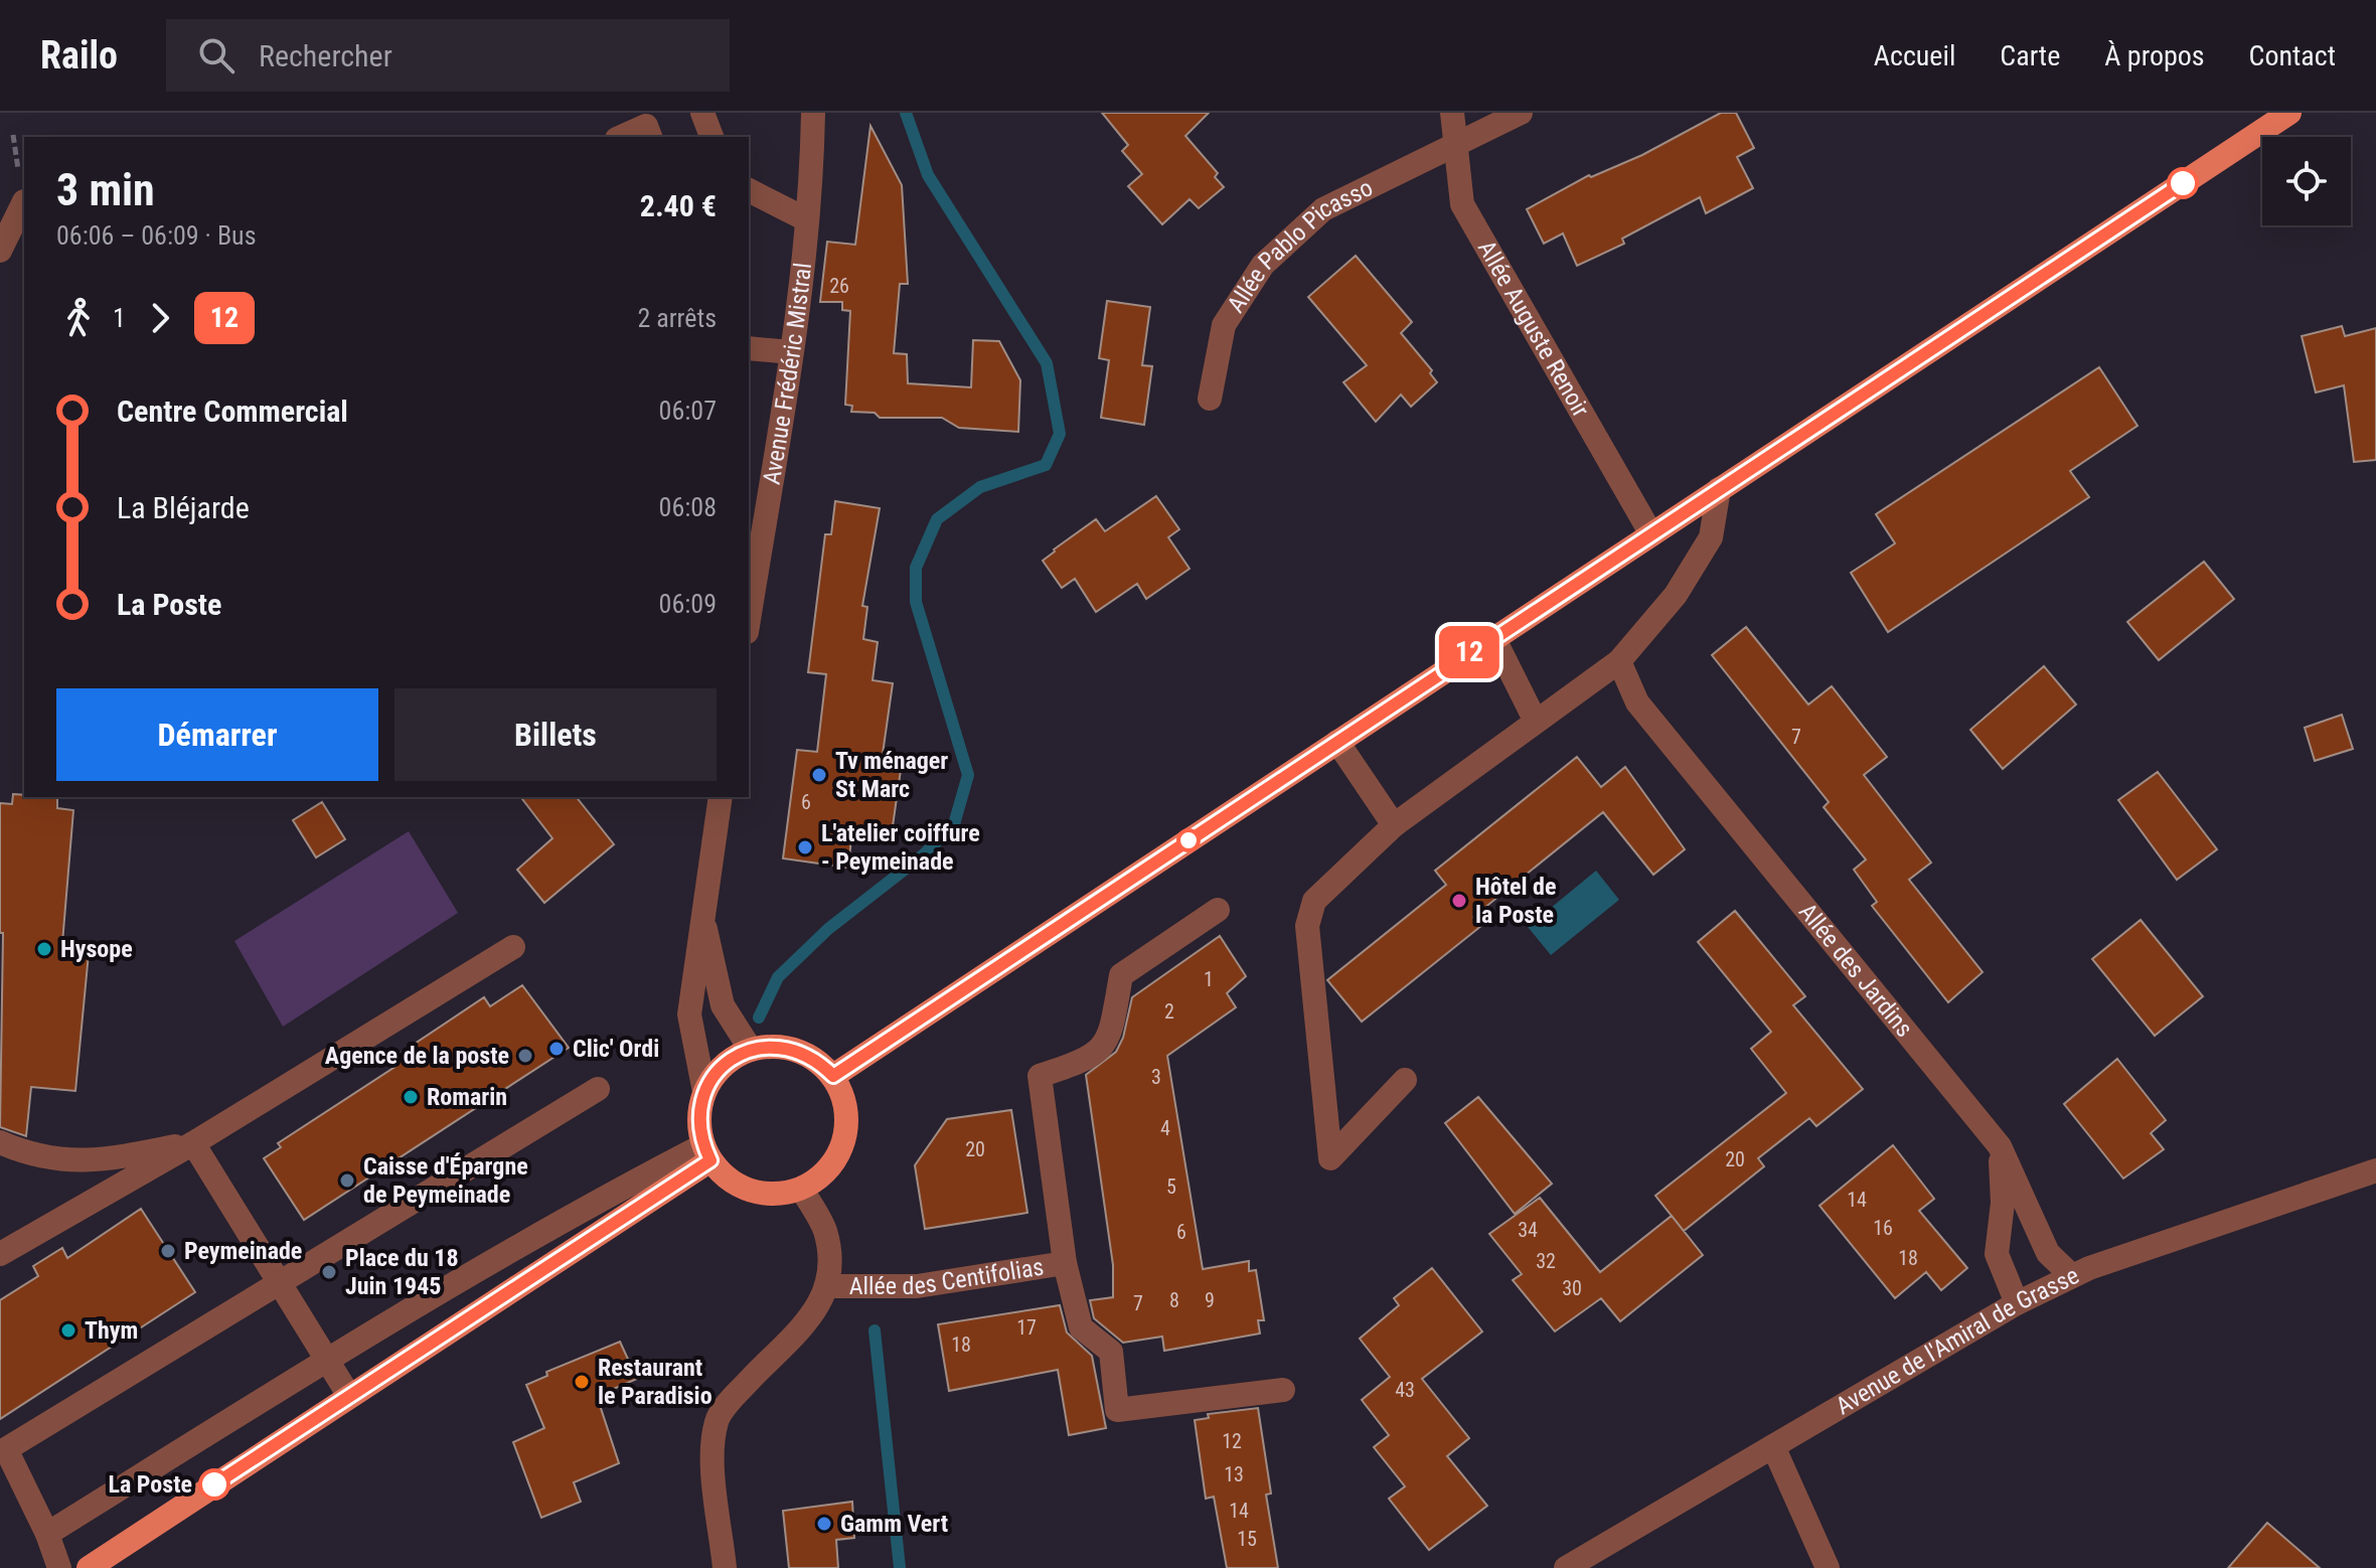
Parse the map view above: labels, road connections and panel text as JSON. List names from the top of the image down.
{
  "streets": {
    "street": [
      "Allée Pablo Picasso",
      "Allée Auguste Renoir",
      "Avenue Frédéric Mistral",
      "Allée des Jardins",
      "Allée des Centifolias",
      "Avenue de l'Amiral de Grasse"
    ]
  },
  "crossings": [
    ["Allée Pablo Picasso", "Allée Auguste Renoir"],
    ["Allée des Jardins", "Avenue de l'Amiral de Grasse"]
  ],
  "places": [
    "Tv ménager St Marc",
    "L'atelier coiffure - Peymeinade",
    "Hôtel de la Poste",
    "Hysope",
    "Clic' Ordi",
    "Agence de la poste",
    "Romarin",
    "Caisse d'Épargne de Peymeinade",
    "Peymeinade",
    "Place du 18 Juin 1945",
    "Thym",
    "Restaurant le Paradisio",
    "La Poste",
    "Gamm Vert"
  ],
  "lines": ["bus line 12"],
  "house_numbers": [
    "26",
    "7",
    "6",
    "1",
    "2",
    "3",
    "4",
    "20",
    "20",
    "5",
    "14",
    "16",
    "34",
    "6",
    "18",
    "32",
    "30",
    "8",
    "9",
    "7",
    "17",
    "18",
    "43",
    "12",
    "13",
    "14",
    "15"
  ],
  "page": {
    "header": "Railo",
    "search": "Rechercher",
    "nav": [
      "Accueil",
      "Carte",
      "À propos",
      "Contact"
    ],
    "on_map": "12",
    "heading": ["3 min", "06:06 – 06:09 · Bus", "2.40 €"],
    "legs": ["1", "12", "2 arrêts"],
    "list": [
      {
        "name": "Centre Commercial",
        "value": "06:07"
      },
      {
        "name": "La Bléjarde",
        "value": "06:08"
      },
      {
        "name": "La Poste",
        "value": "06:09"
      }
    ],
    "buttons": ["Démarrer", "Billets"]
  }
}
